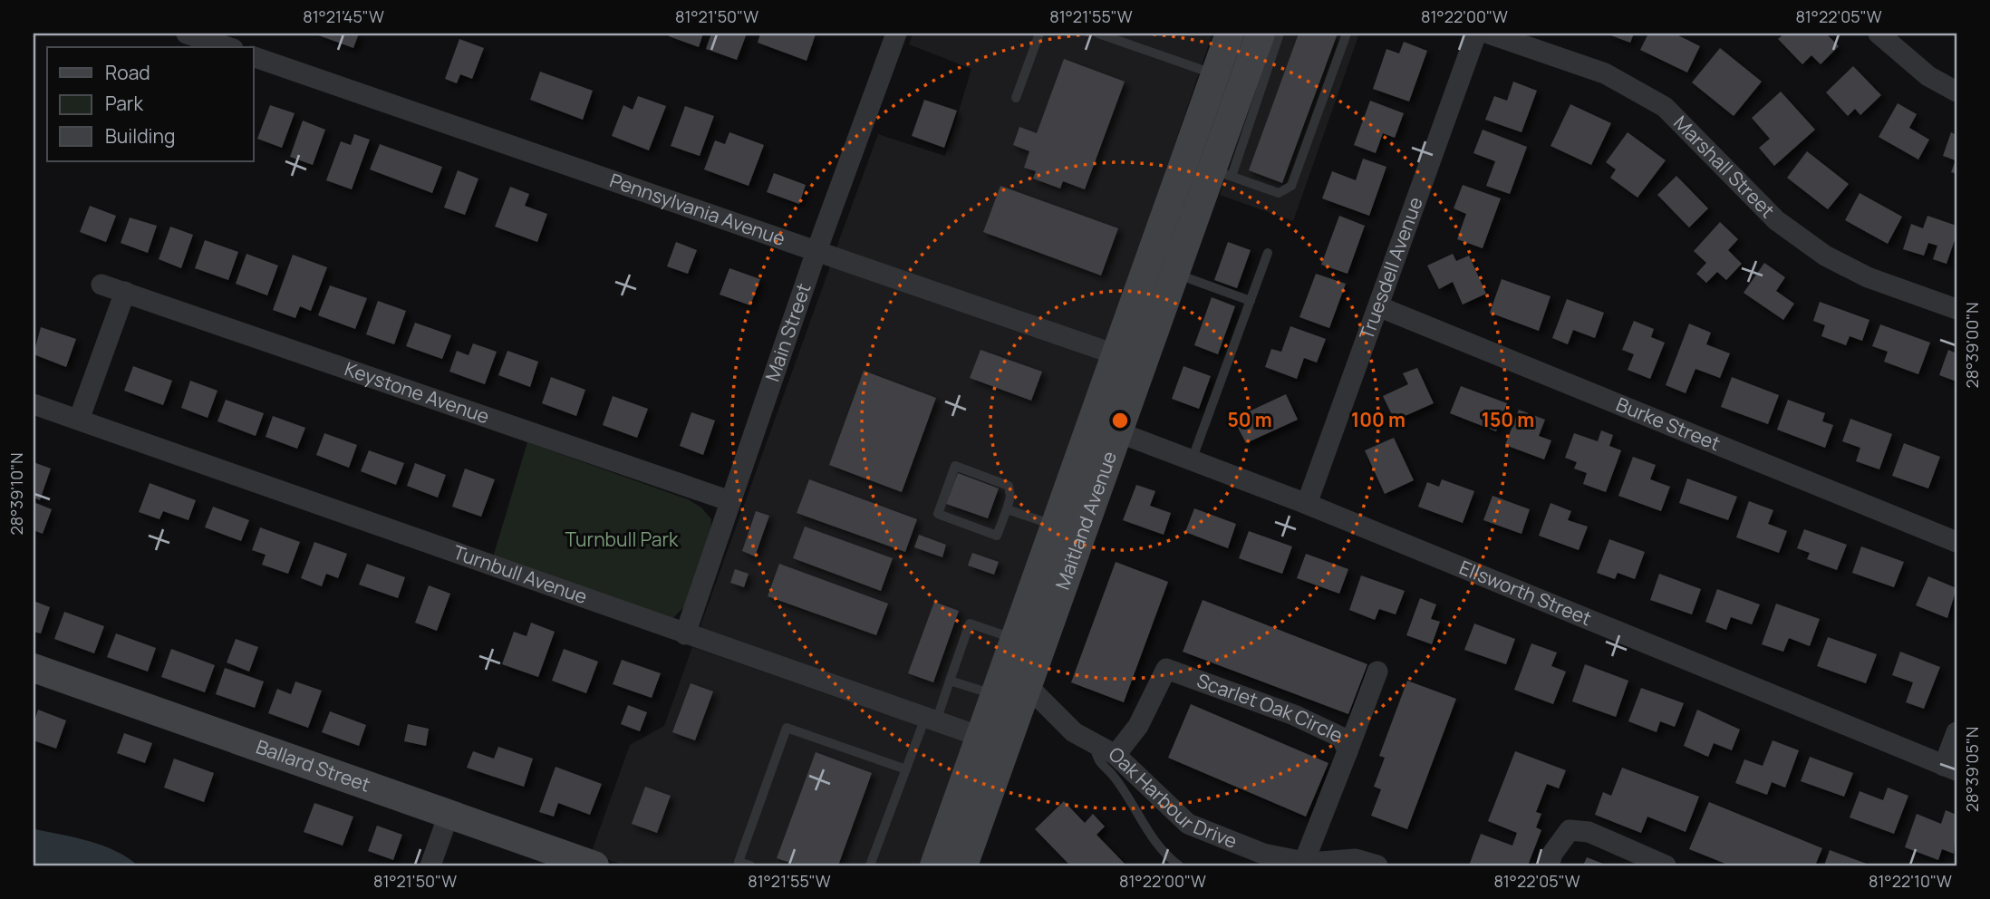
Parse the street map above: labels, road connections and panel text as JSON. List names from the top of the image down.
{
  "streets": {
    "main road": ["Maitland Avenue", "Ballard Street"],
    "street": [
      "Marshall Street",
      "Pennsylvania Avenue",
      "Truesdell Avenue",
      "Main Street",
      "Keystone Avenue",
      "Burke Street",
      "Turnbull Avenue",
      "Ellsworth Street",
      "Scarlet Oak Circle",
      "Oak Harbour Drive"
    ]
  },
  "crossings": [
    ["Pennsylvania Avenue", "Main Street"],
    ["Pennsylvania Avenue", "Maitland Avenue"],
    ["Truesdell Avenue", "Burke Street"],
    ["Truesdell Avenue", "Ellsworth Street"],
    ["Main Street", "Keystone Avenue"],
    ["Main Street", "Turnbull Avenue"],
    ["Maitland Avenue", "Turnbull Avenue"],
    ["Maitland Avenue", "Ellsworth Street"],
    ["Maitland Avenue", "Oak Harbour Drive"],
    ["Scarlet Oak Circle", "Oak Harbour Drive"]
  ],
  "parks": ["Turnbull Park"],
  "legend": ["Road", "Park", "Building"],
  "coordinates": [
    "81°21'45\"W",
    "81°21'50\"W",
    "81°21'55\"W",
    "81°22'00\"W",
    "81°22'05\"W",
    "28°39'00\"N",
    "28°39'10\"N",
    "28°39'05\"N",
    "81°22'10\"W"
  ],
  "rings": ["50 m", "100 m", "150 m"]
}
